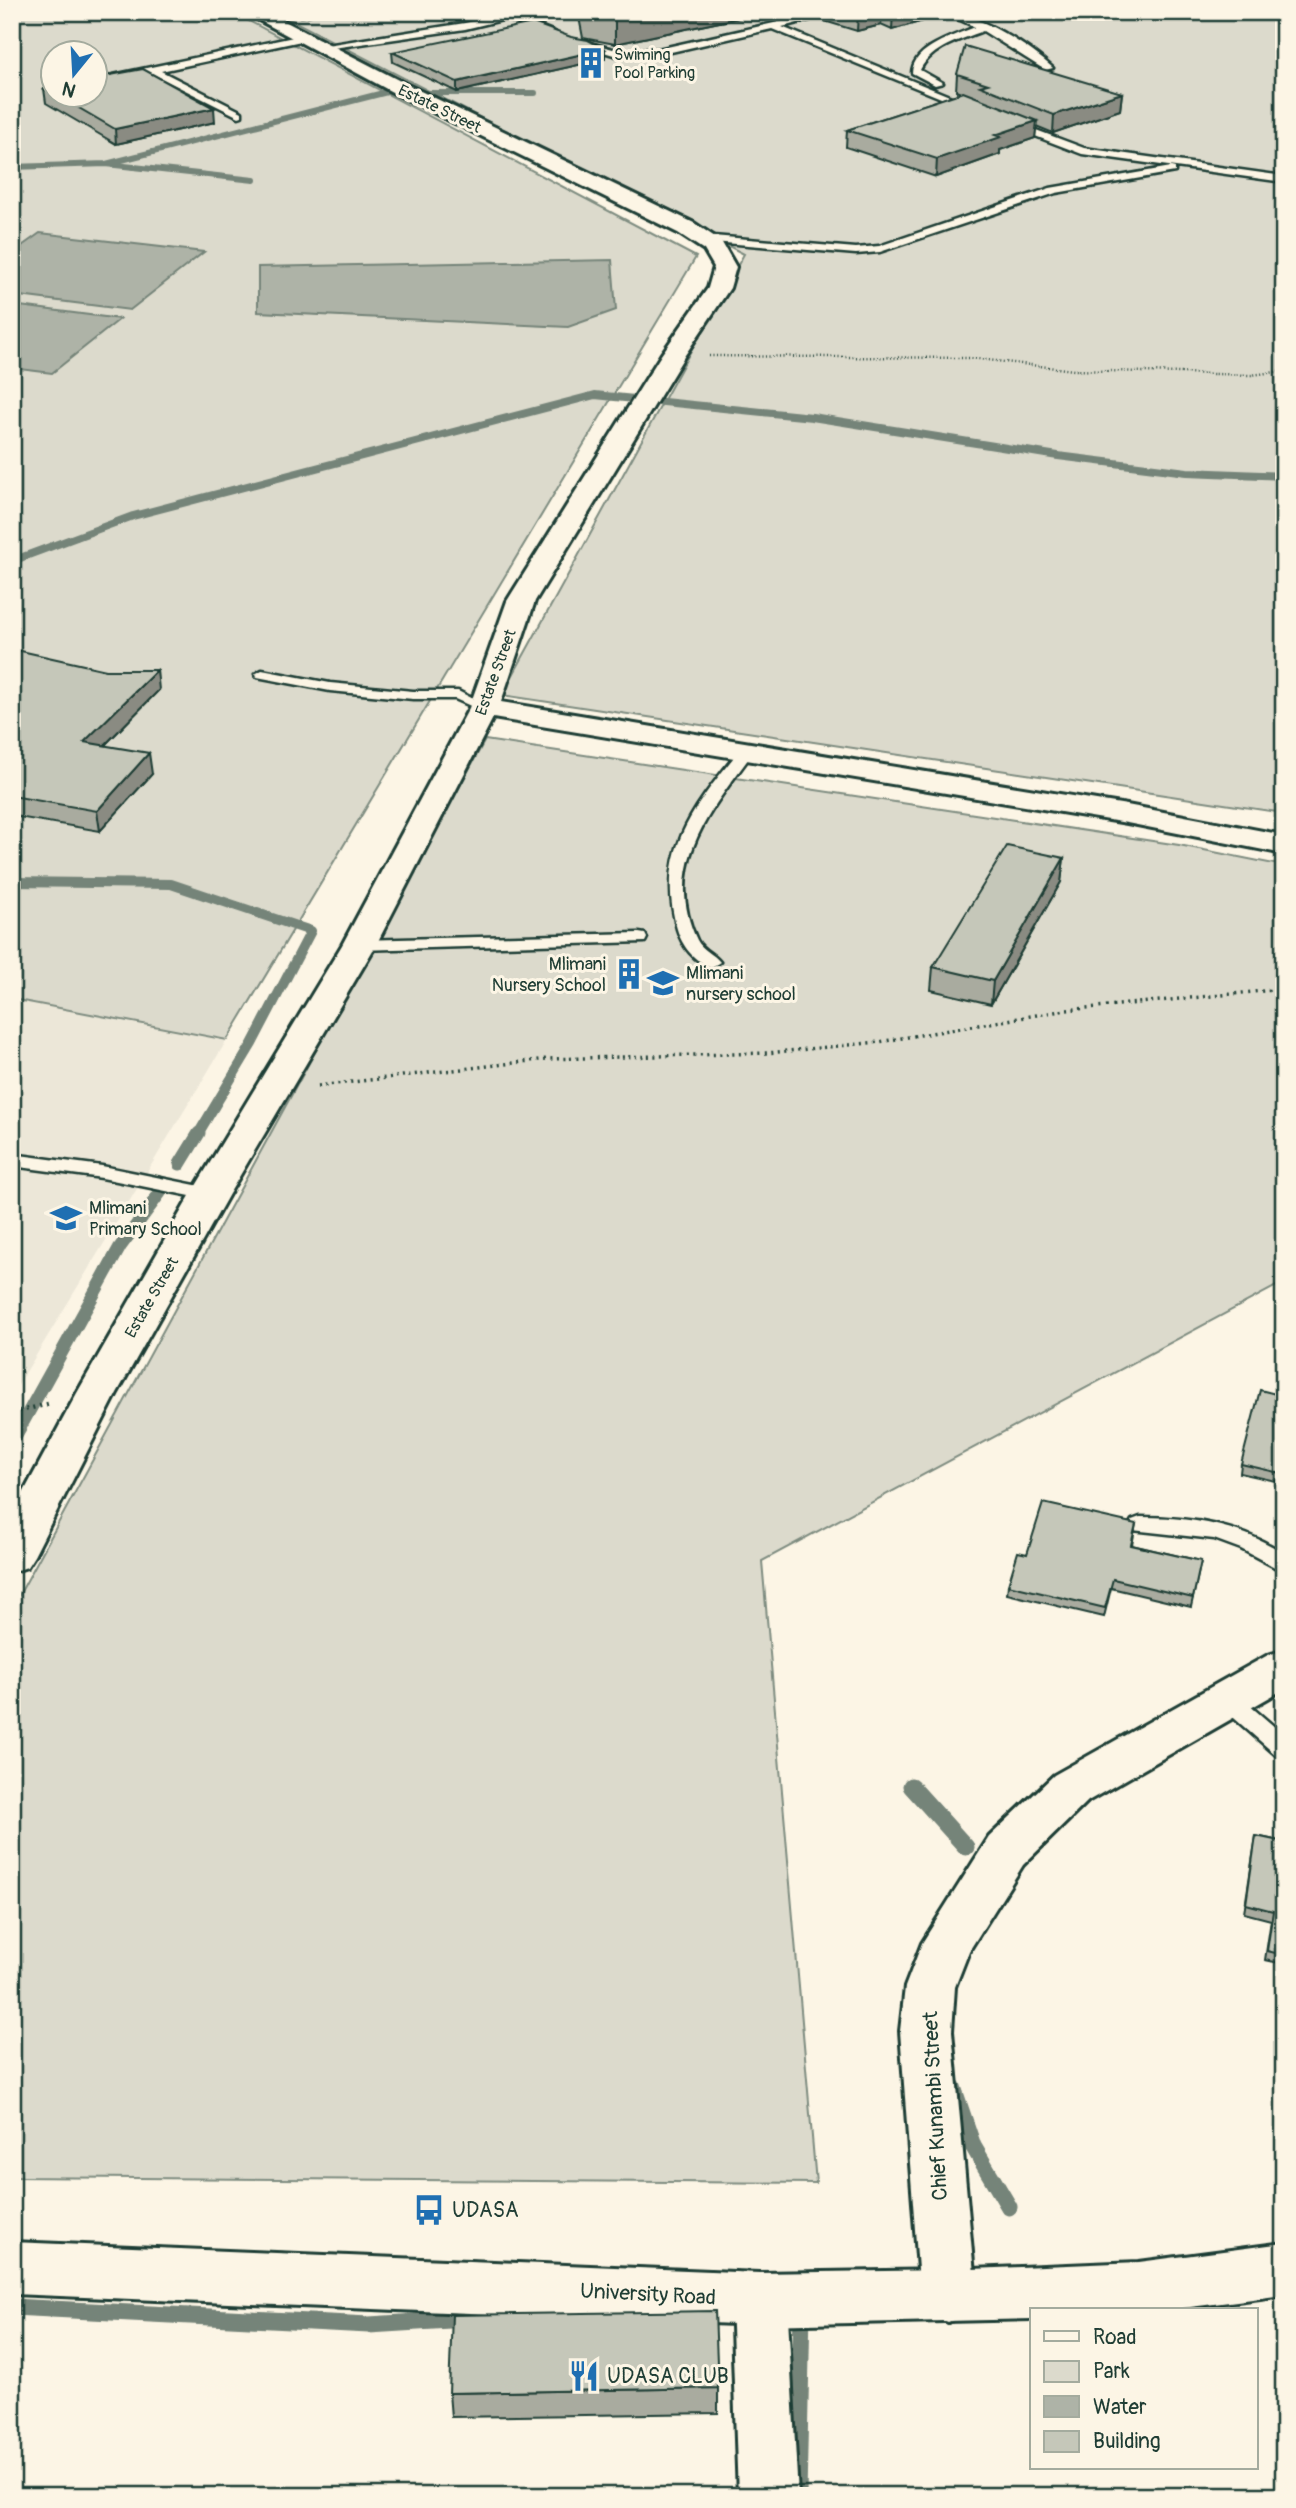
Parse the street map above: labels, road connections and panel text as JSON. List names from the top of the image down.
{
  "streets": {
    "street": ["Estate Street", "Chief Kunambi Street", "University Road"]
  },
  "crossings": [
    ["Chief Kunambi Street", "University Road"]
  ],
  "places": {
    "building": ["Swiming Pool Parking", "Mlimani Nursery School"],
    "school or university": ["Mlimani nursery school", "Mlimani Primary School"],
    "bus stop": ["UDASA"],
    "restaurant": ["UDASA CLUB"]
  },
  "legend": [
    "Road",
    "Park",
    "Water",
    "Building"
  ],
  "north": "bottom"
}
